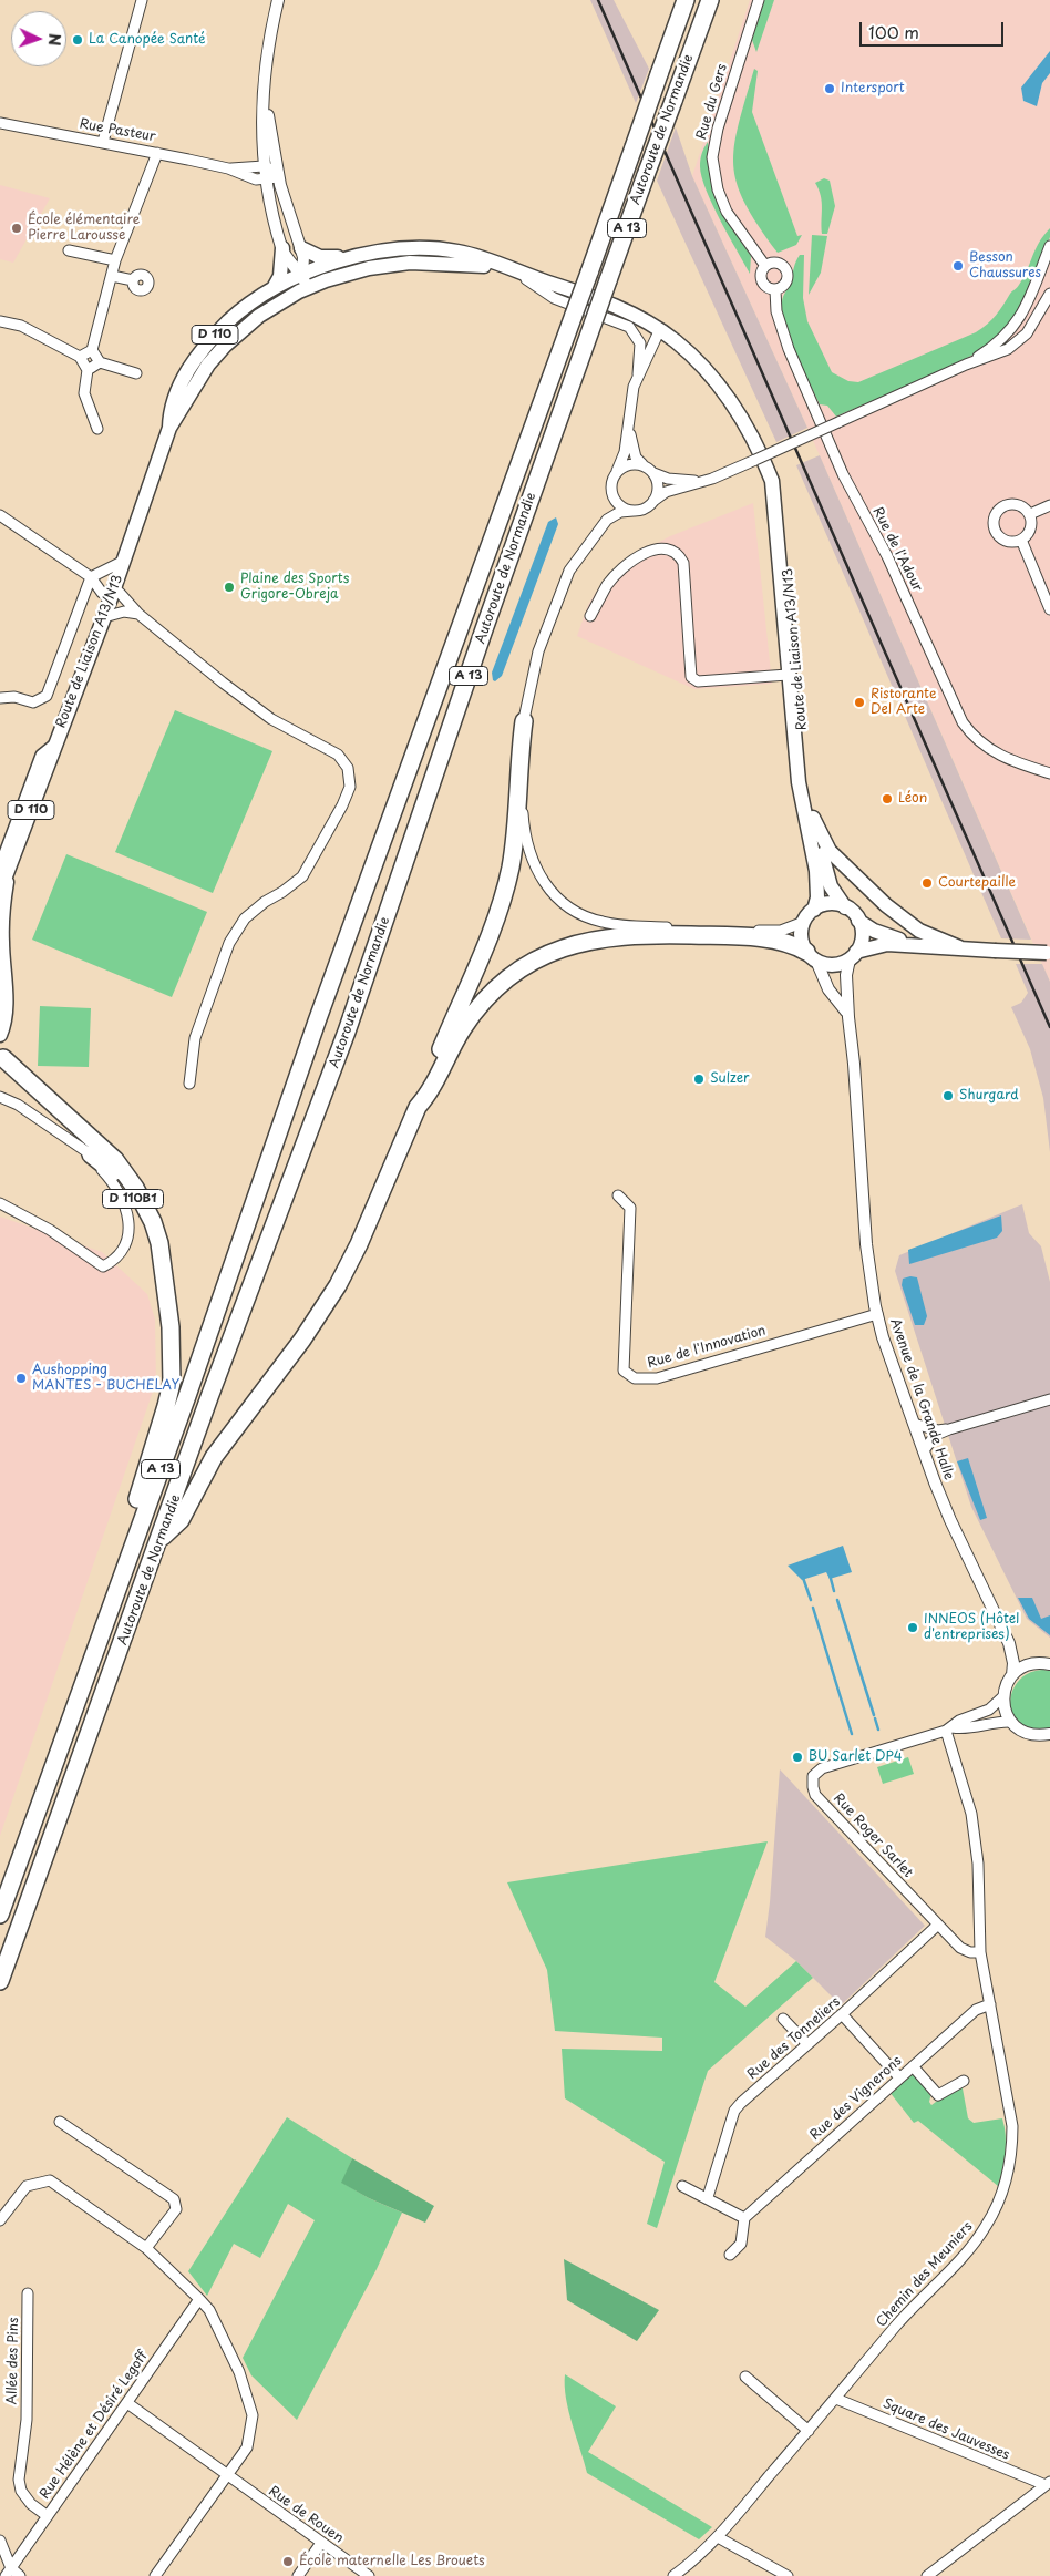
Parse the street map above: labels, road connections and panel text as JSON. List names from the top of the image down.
{
  "streets": {
    "highway": ["Autoroute de Normandie", "A 13", "D 110B1"],
    "main road": ["D 110", "Route de Liaison A13/N13"],
    "street": [
      "Rue du Gers",
      "Rue Pasteur",
      "Rue de l'Adour",
      "Rue de l'Innovation",
      "Avenue de la Grande Halle",
      "Rue Roger Sarlet",
      "Rue des Tonneliers",
      "Rue des Vignerons",
      "Chemin des Meuniers",
      "Allée des Pins",
      "Rue Hélène et Désiré Legoff",
      "Square des Jauvesses",
      "Rue de Rouen"
    ]
  },
  "crossings": [
    ["Rue du Gers", "Rue de l'Adour"],
    ["D 110", "Route de Liaison A13/N13"],
    ["Route de Liaison A13/N13", "Avenue de la Grande Halle"],
    ["Rue de l'Innovation", "Avenue de la Grande Halle"],
    ["Rue Roger Sarlet", "Rue des Tonneliers"],
    ["Rue Roger Sarlet", "Chemin des Meuniers"],
    ["Rue des Vignerons", "Chemin des Meuniers"],
    ["Chemin des Meuniers", "Square des Jauvesses"],
    ["Allée des Pins", "Rue Hélène et Désiré Legoff"],
    ["Rue Hélène et Désiré Legoff", "Rue de Rouen"]
  ],
  "places": [
    "La Canopée Santé",
    "Intersport",
    "École élémentaire Pierre Larousse",
    "Besson Chaussures",
    "Plaine des Sports Grigore-Obreja",
    "Ristorante Del Arte",
    "Léon",
    "Courtepaille",
    "Sulzer",
    "Shurgard",
    "Aushopping MANTES - BUCHELAY",
    "INNEOS (Hôtel d'entreprises)",
    "BU Sarlet DP4",
    "École maternelle Les Brouets"
  ],
  "scale_bar": "100 m",
  "north": "right"
}
